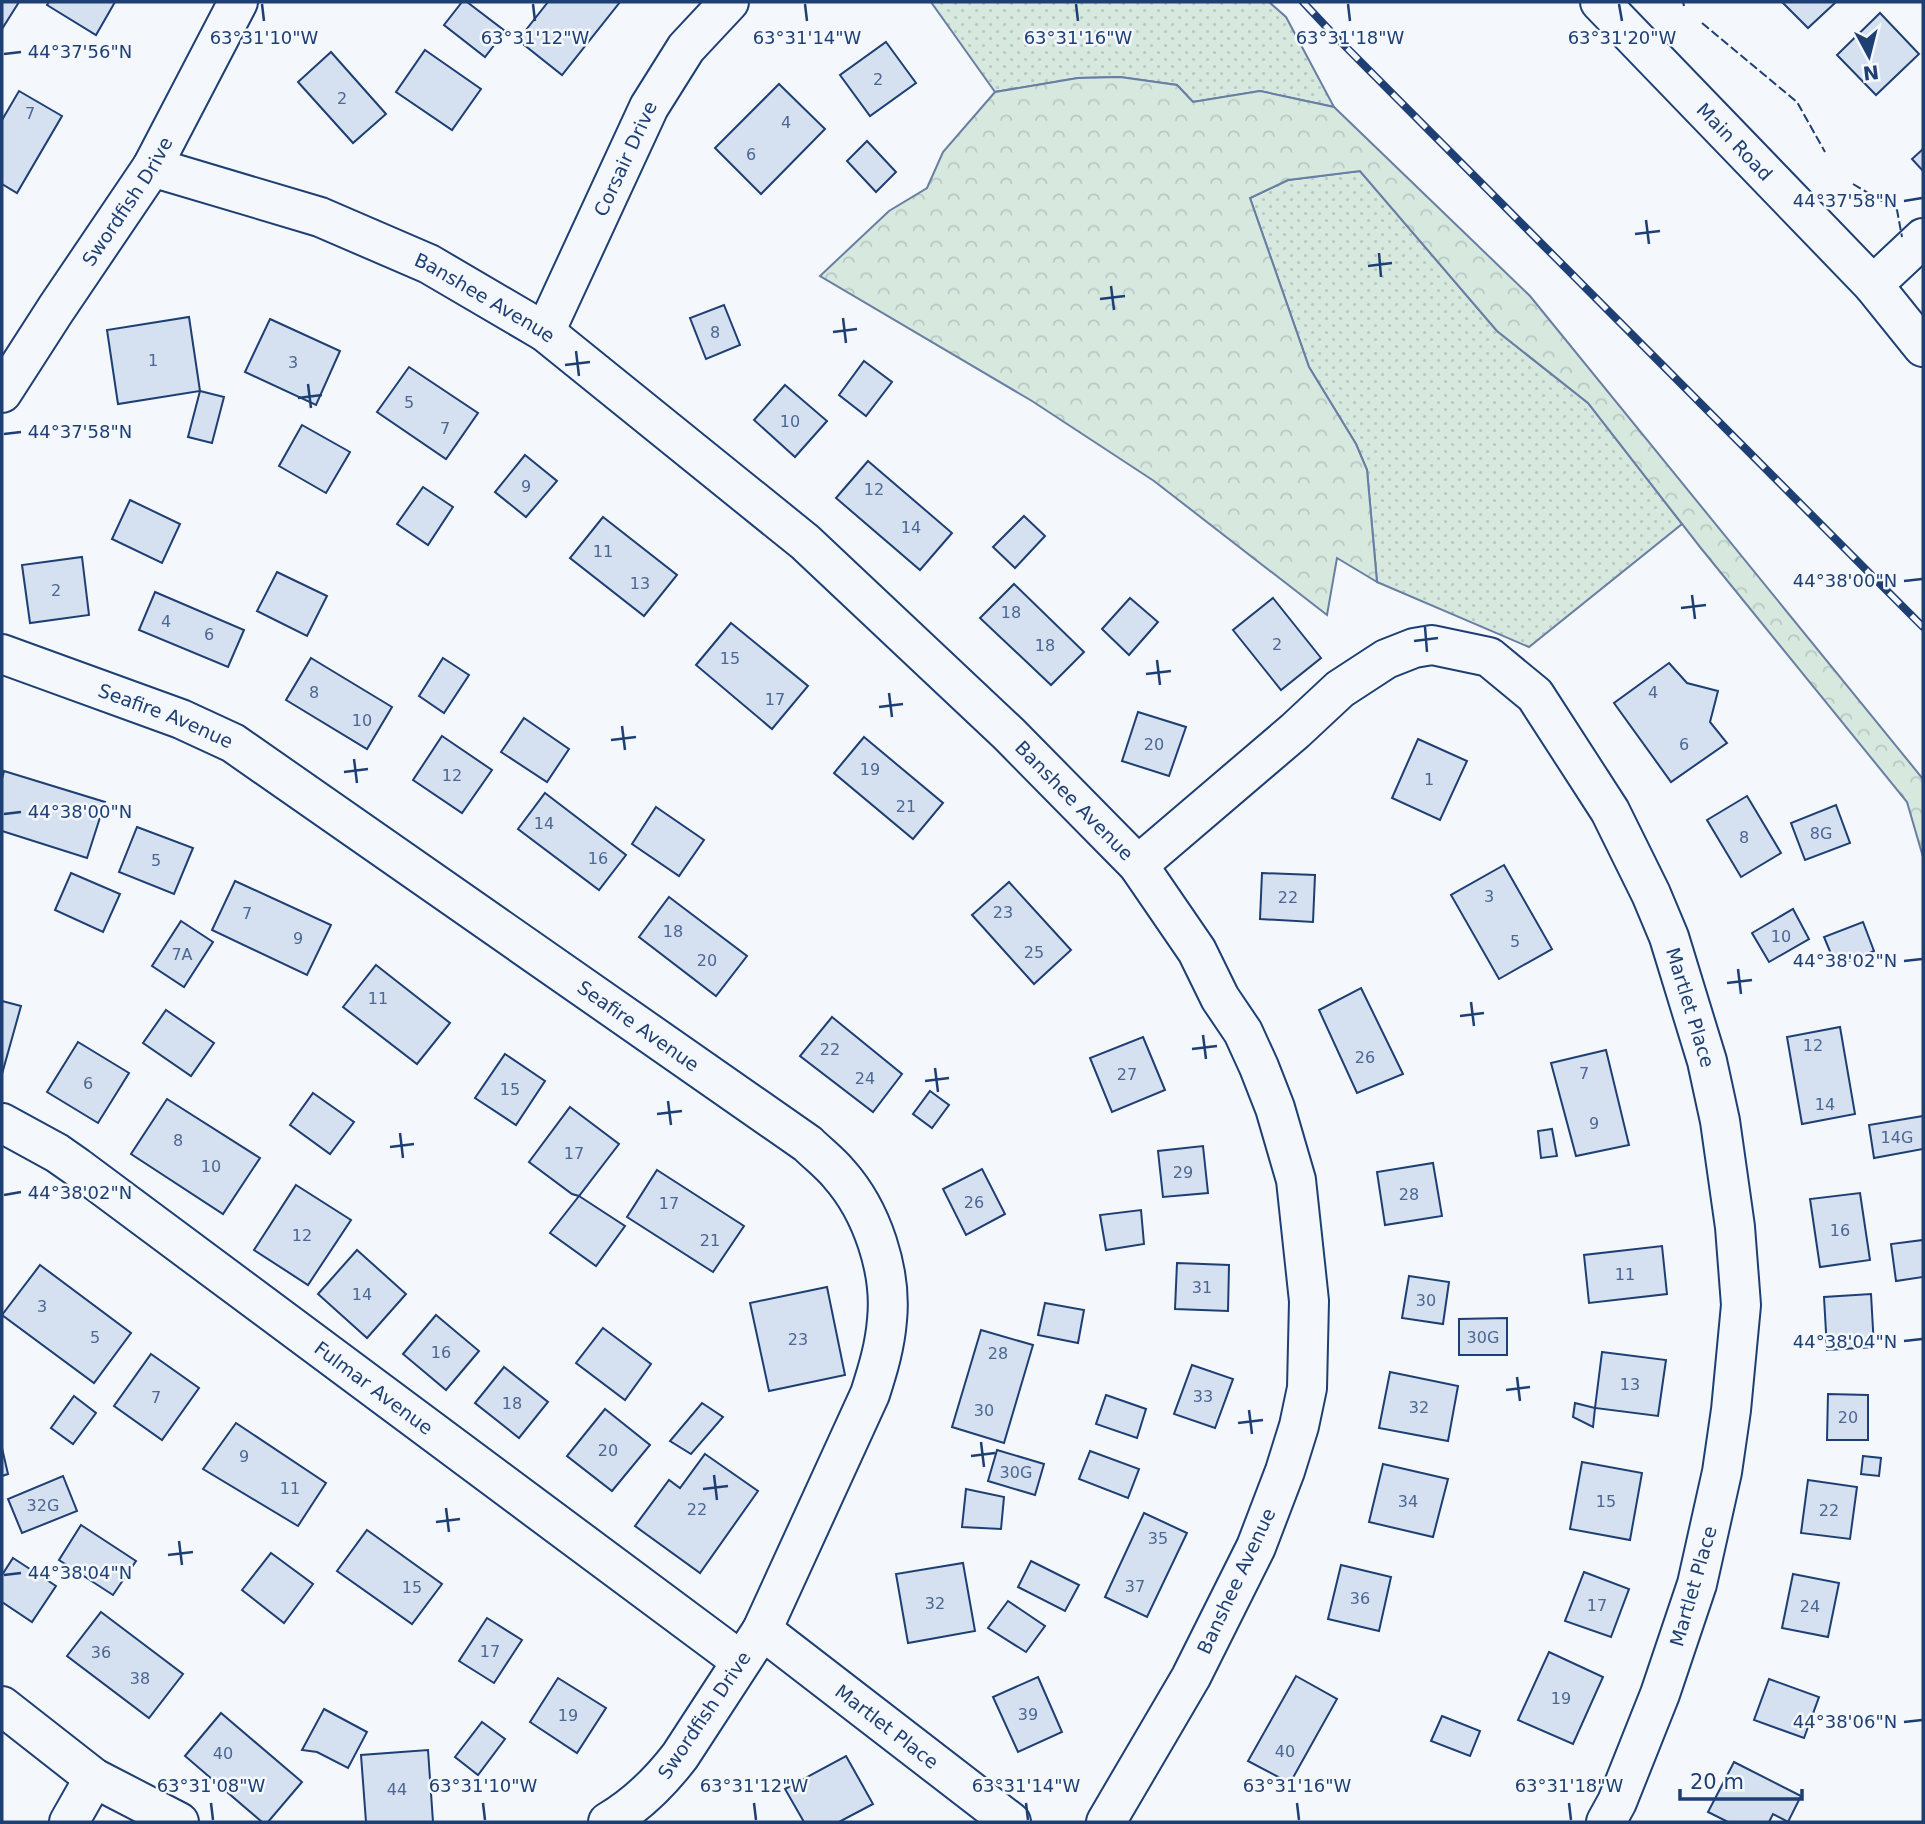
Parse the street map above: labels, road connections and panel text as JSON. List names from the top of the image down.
{
  "streets": {
    "street": [
      "Main Road",
      "Corsair Drive",
      "Swordfish Drive",
      "Banshee Avenue",
      "Seafire Avenue",
      "Martlet Place",
      "Fulmar Avenue"
    ]
  },
  "crossings": [
    ["Corsair Drive", "Banshee Avenue"],
    ["Swordfish Drive", "Banshee Avenue"],
    ["Swordfish Drive", "Seafire Avenue"],
    ["Swordfish Drive", "Martlet Place"],
    ["Swordfish Drive", "Fulmar Avenue"],
    ["Banshee Avenue", "Martlet Place"],
    ["Seafire Avenue", "Martlet Place"]
  ],
  "house_numbers": [
    "2",
    "2",
    "7",
    "4",
    "6",
    "8",
    "1",
    "3",
    "5",
    "10",
    "7",
    "9",
    "12",
    "14",
    "11",
    "13",
    "2",
    "18",
    "4",
    "6",
    "2",
    "18",
    "15",
    "8",
    "4",
    "17",
    "10",
    "20",
    "6",
    "19",
    "12",
    "1",
    "21",
    "14",
    "8G",
    "8",
    "16",
    "5",
    "3",
    "22",
    "23",
    "7",
    "18",
    "10",
    "9",
    "5",
    "25",
    "7A",
    "20",
    "11",
    "12",
    "22",
    "26",
    "7",
    "27",
    "24",
    "6",
    "15",
    "14",
    "9",
    "14G",
    "8",
    "17",
    "10",
    "29",
    "28",
    "26",
    "17",
    "16",
    "12",
    "21",
    "11",
    "31",
    "14",
    "30",
    "3",
    "5",
    "30G",
    "23",
    "16",
    "28",
    "13",
    "33",
    "7",
    "18",
    "32",
    "30",
    "20",
    "20",
    "9",
    "30G",
    "11",
    "34",
    "15",
    "32G",
    "22",
    "22",
    "35",
    "37",
    "15",
    "36",
    "32",
    "17",
    "24",
    "17",
    "36",
    "38",
    "19",
    "39",
    "19",
    "40",
    "40",
    "44"
  ],
  "scale_bar": "20 m",
  "north": "bottom",
  "coordinates": [
    "63°31'10\"W",
    "63°31'12\"W",
    "63°31'14\"W",
    "63°31'16\"W",
    "63°31'18\"W",
    "63°31'20\"W",
    "44°37'56\"N",
    "44°37'58\"N",
    "44°38'00\"N",
    "44°38'02\"N",
    "44°38'04\"N",
    "44°38'06\"N",
    "63°31'08\"W"
  ]
}
